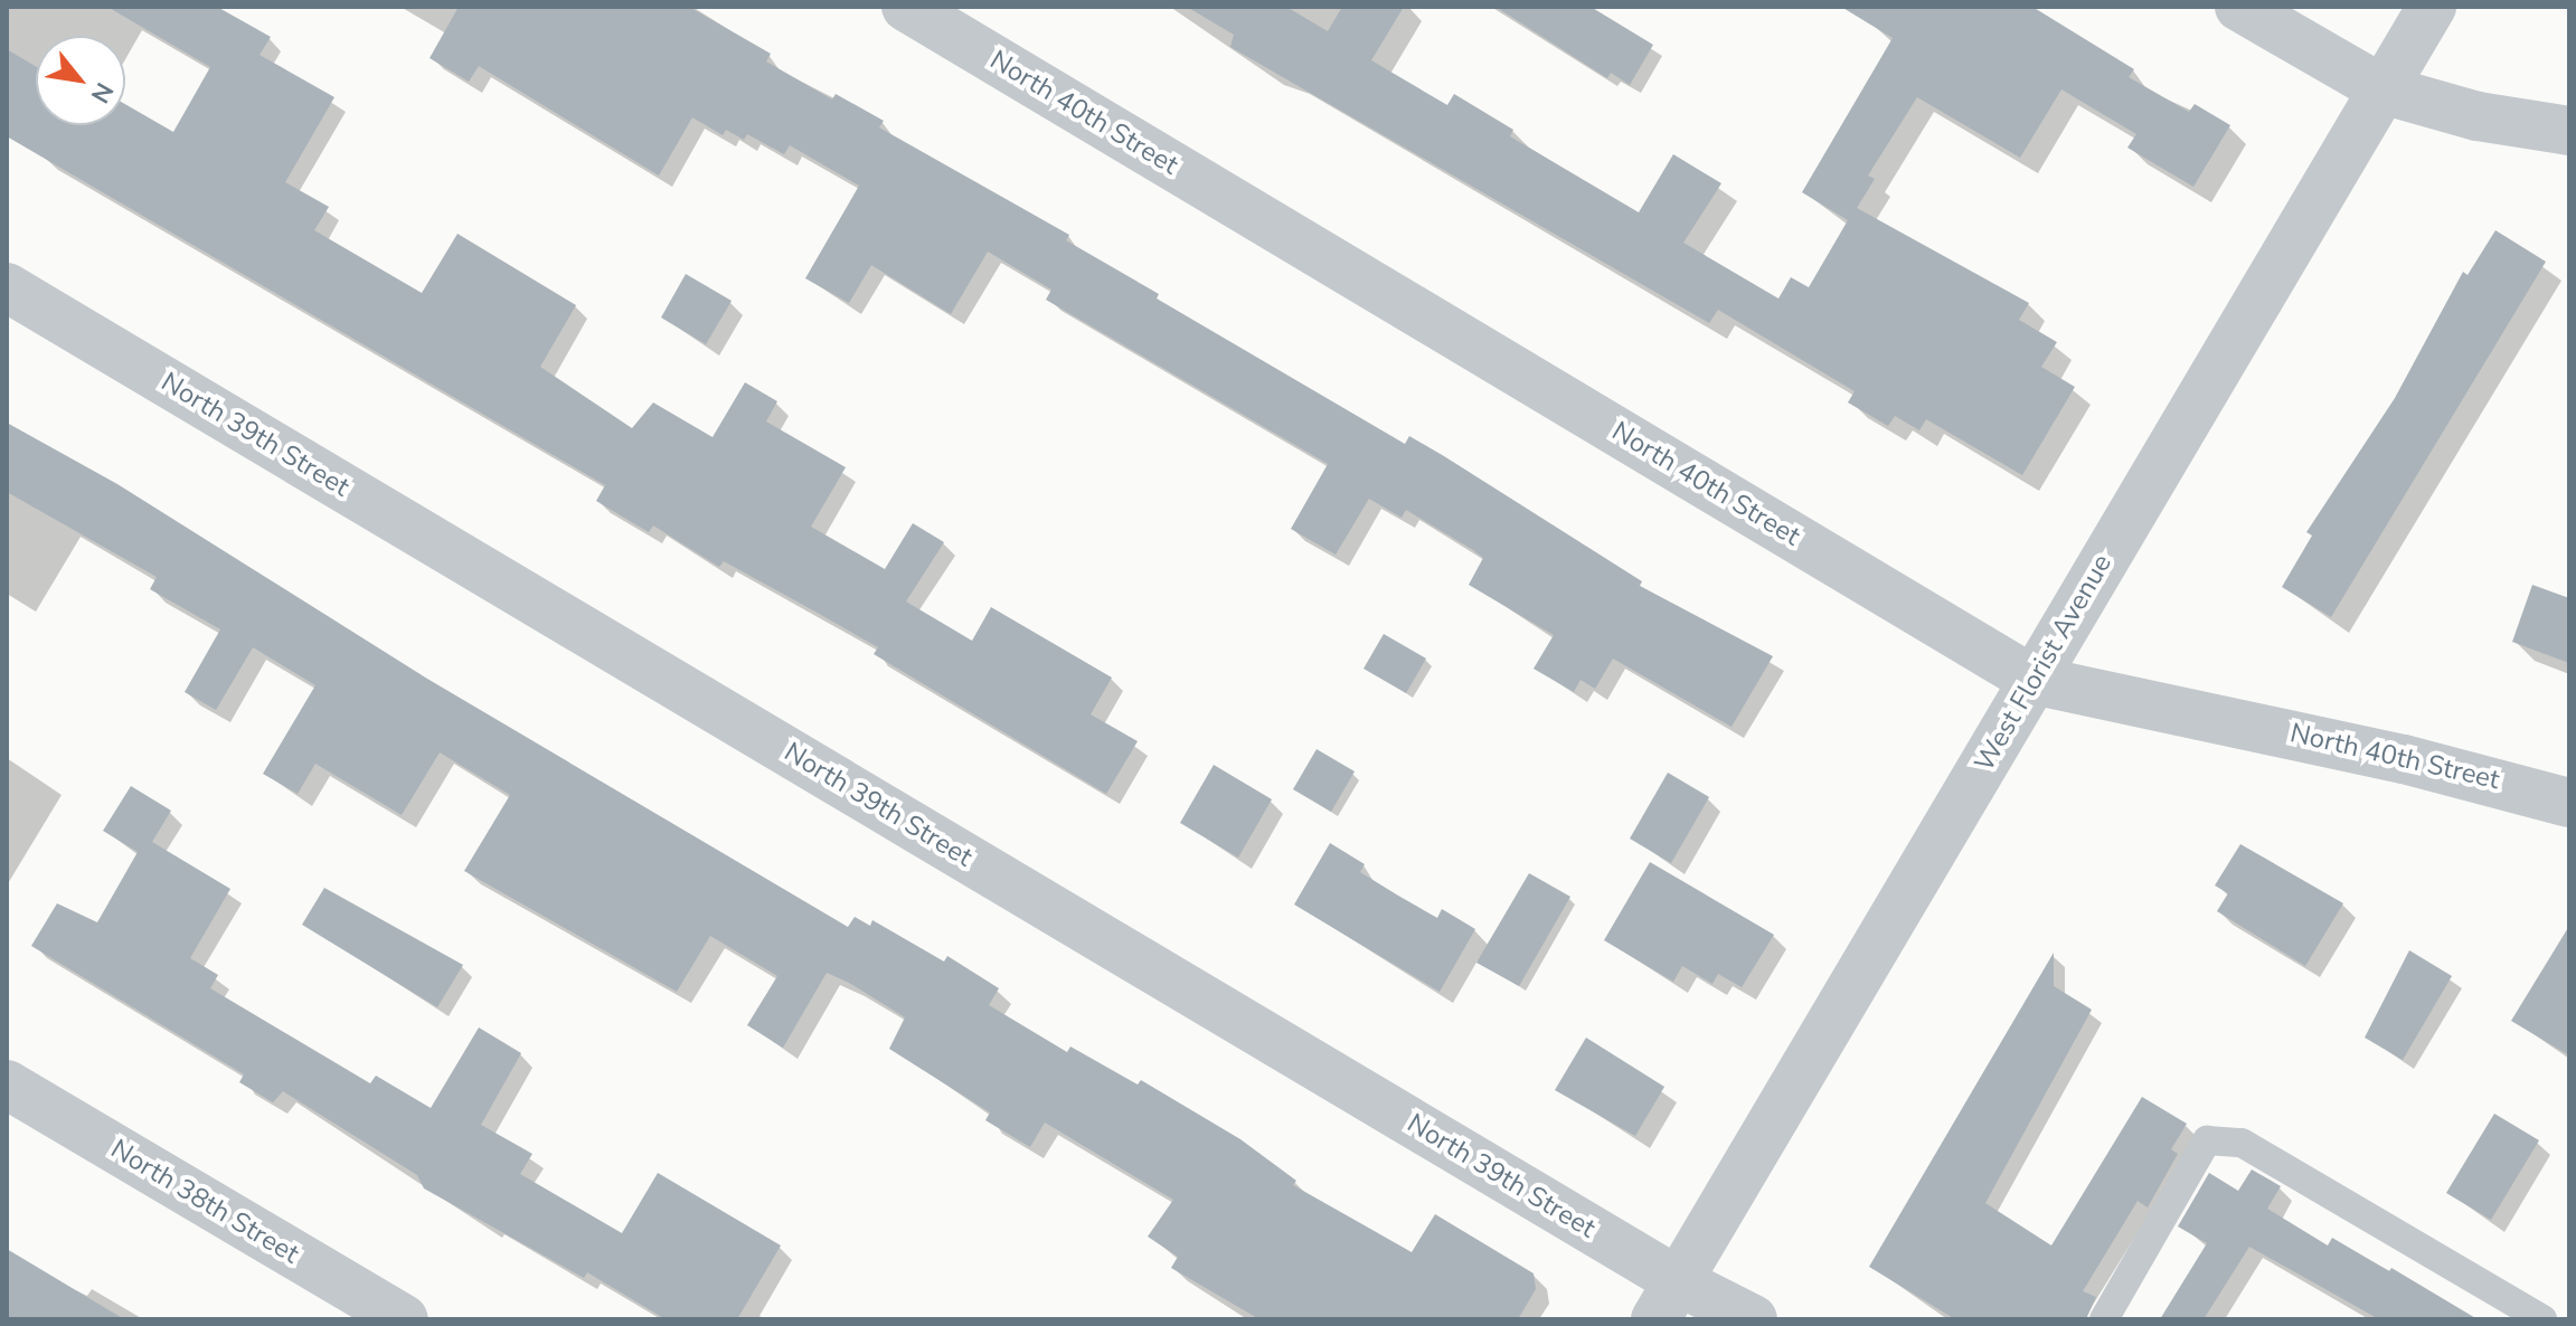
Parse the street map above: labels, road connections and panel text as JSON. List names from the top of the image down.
{
  "streets": {
    "street": [
      "North 40th Street",
      "North 39th Street",
      "West Florist Avenue",
      "North 38th Street"
    ]
  },
  "crossings": [
    ["North 40th Street", "West Florist Avenue"],
    ["North 39th Street", "West Florist Avenue"]
  ],
  "north": "bottom right"
}
